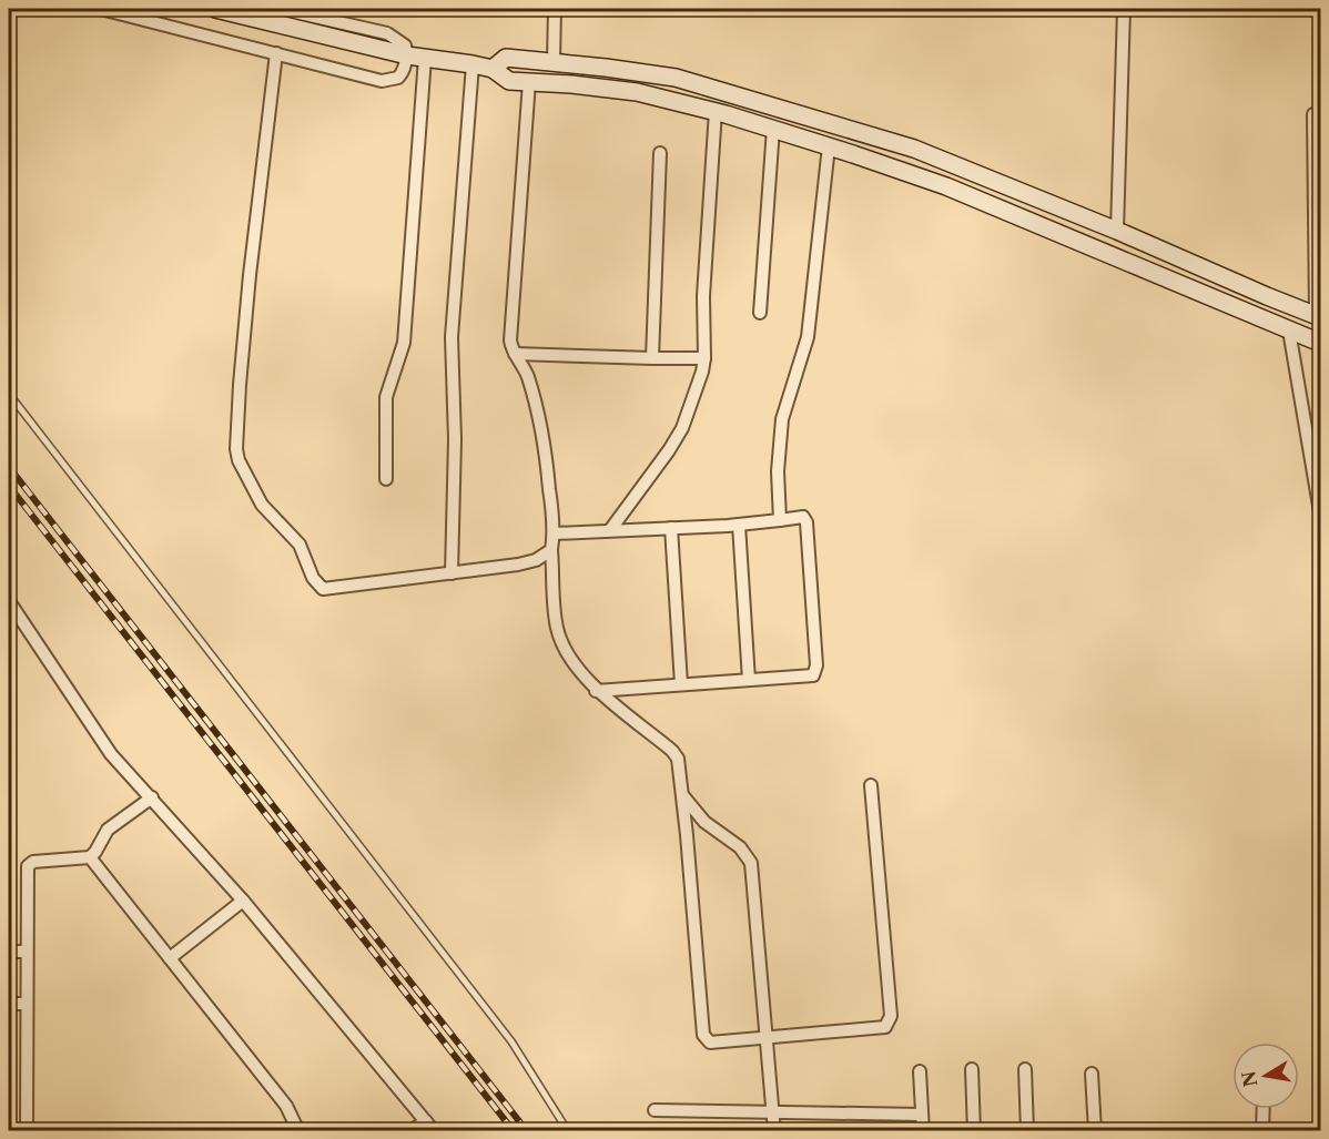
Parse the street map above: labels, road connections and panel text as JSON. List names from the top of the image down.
{
  "north": "left"
}
